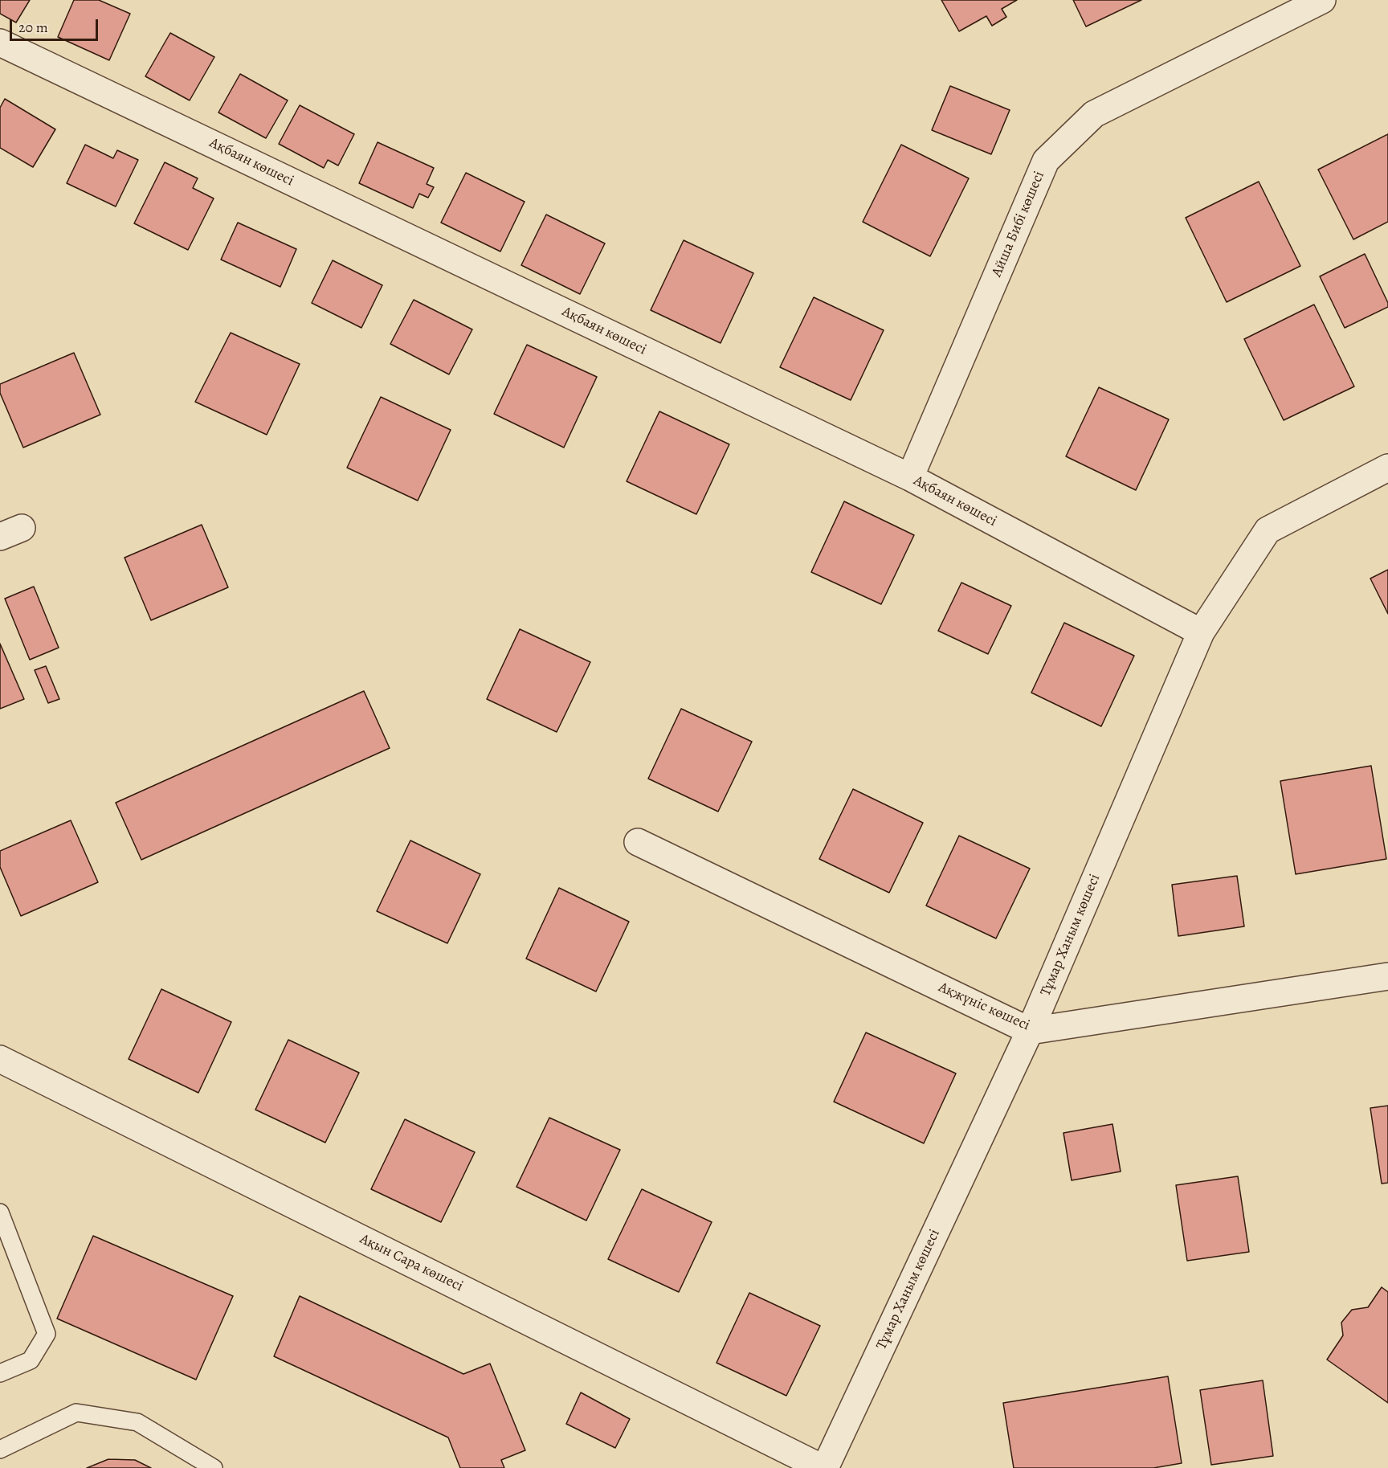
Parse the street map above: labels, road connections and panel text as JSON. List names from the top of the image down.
{
  "streets": {
    "street": [
      "Ақбаян көшесі",
      "Айша Бибі көшесі",
      "Тұмар Ханым көшесі",
      "Ақжүніс көшесі",
      "Ақын Сара көшесі"
    ]
  },
  "crossings": [
    ["Ақбаян көшесі", "Айша Бибі көшесі"],
    ["Ақбаян көшесі", "Тұмар Ханым көшесі"],
    ["Тұмар Ханым көшесі", "Ақжүніс көшесі"],
    ["Тұмар Ханым көшесі", "Ақын Сара көшесі"]
  ],
  "scale_bar": "20 m"
}
